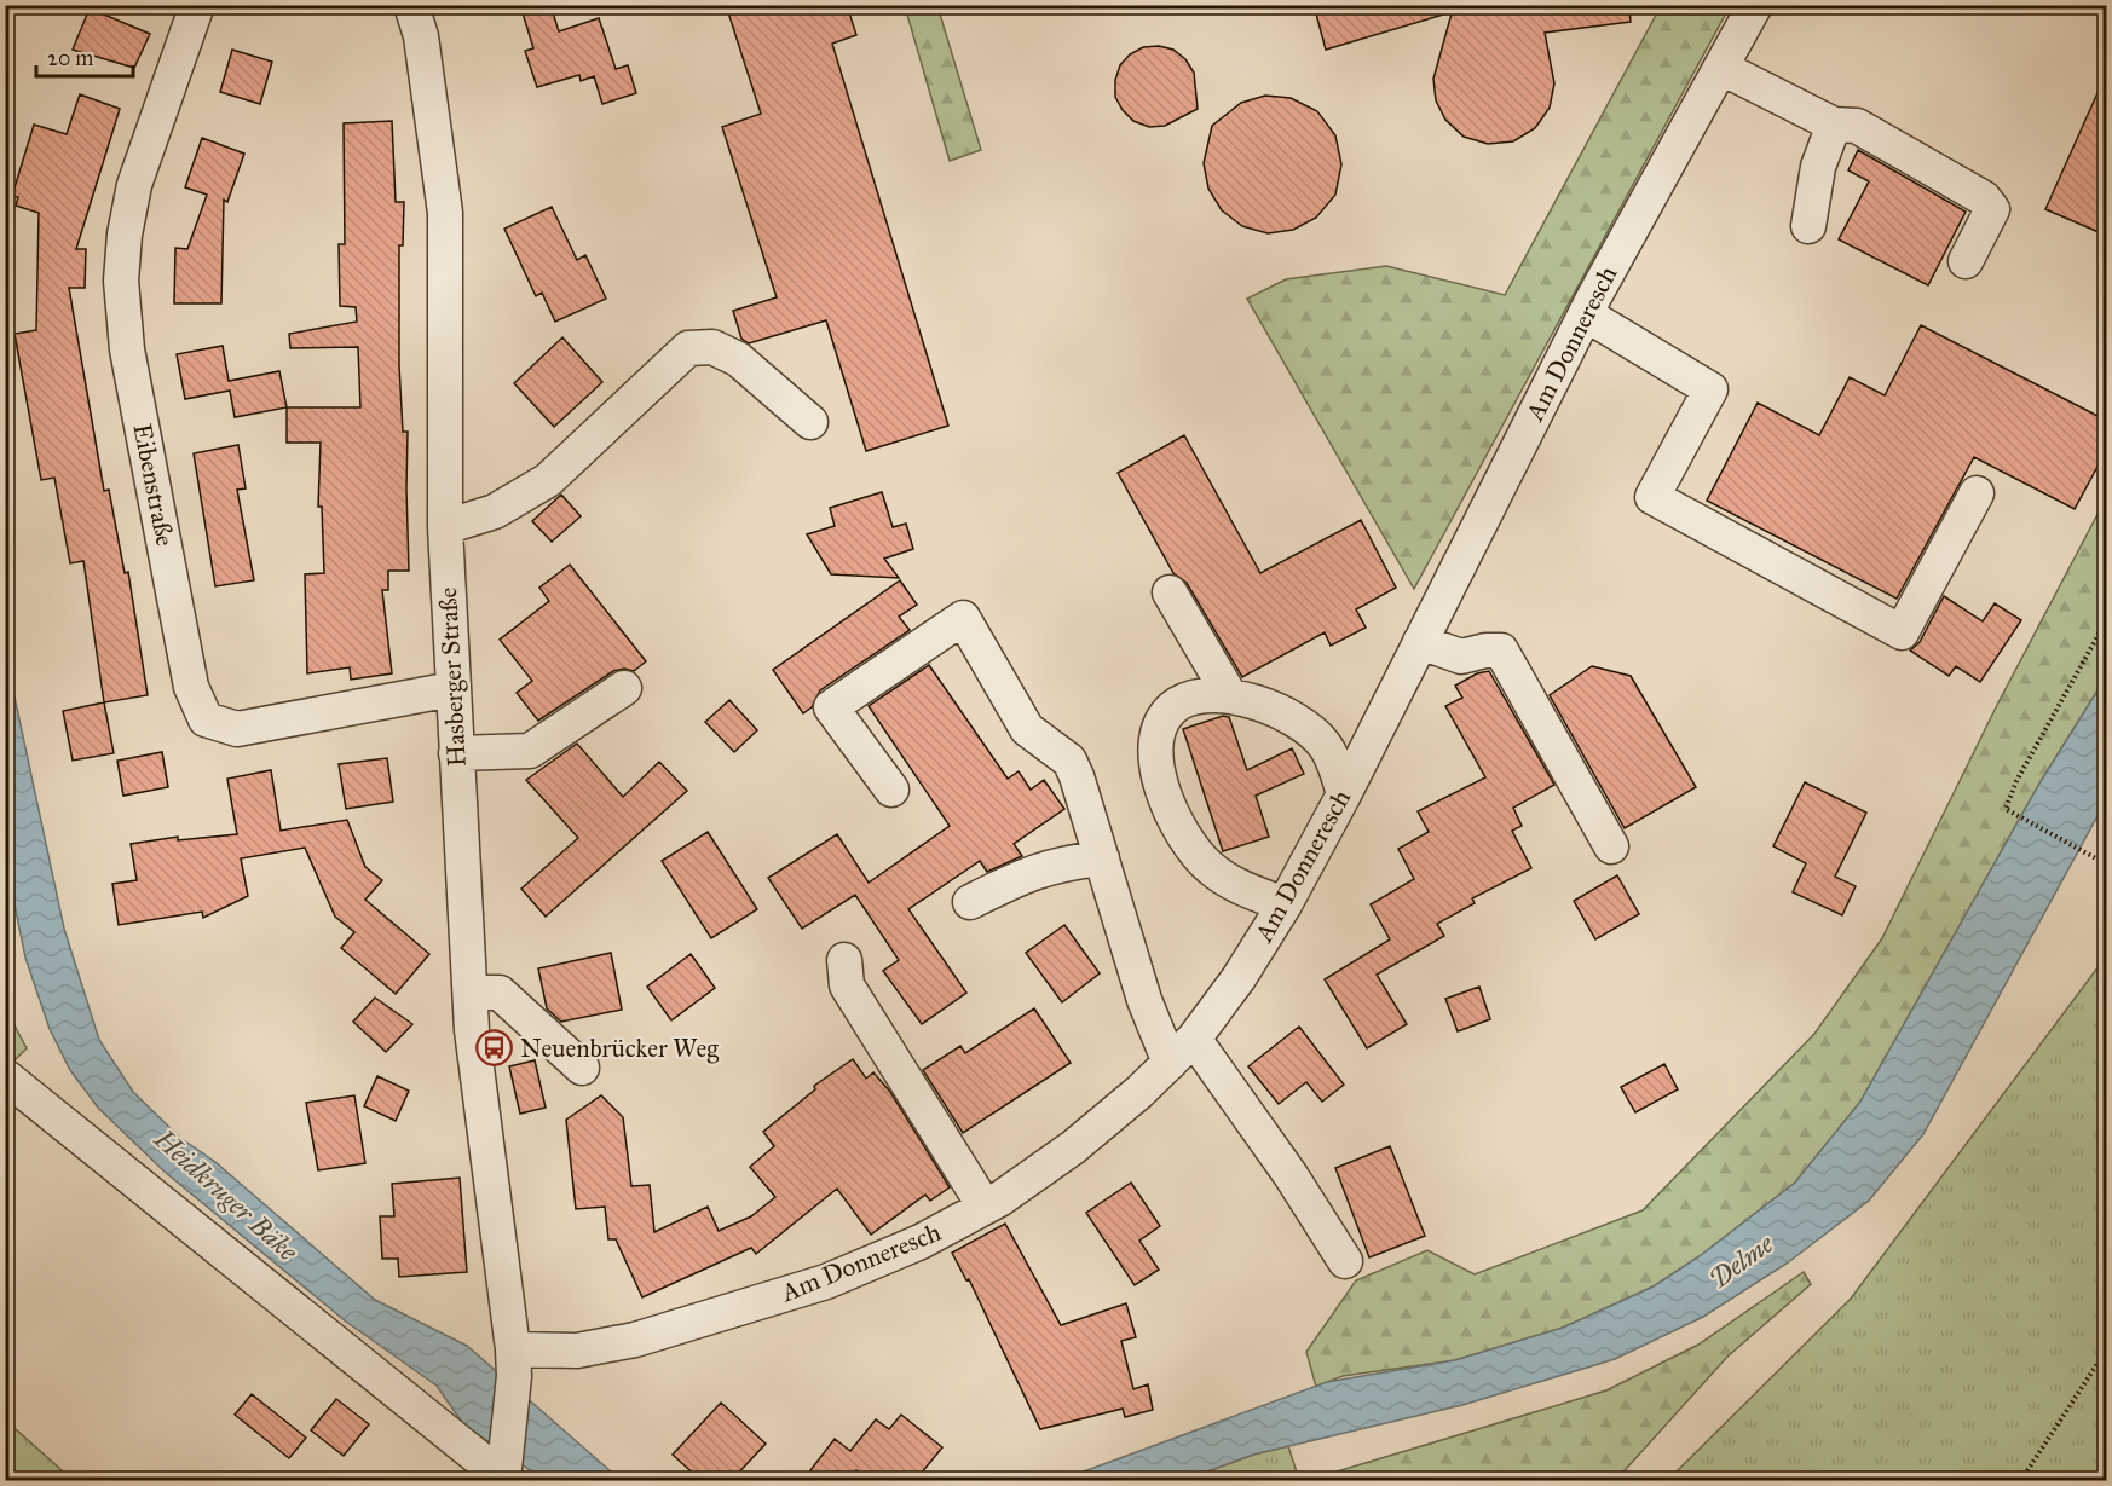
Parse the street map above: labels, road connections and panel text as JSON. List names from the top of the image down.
{
  "streets": {
    "street": ["Am Donneresch", "Eibenstraße", "Hasberger Straße"]
  },
  "crossings": [
    ["Am Donneresch", "Hasberger Straße"],
    ["Eibenstraße", "Hasberger Straße"]
  ],
  "water": ["Heidkruger Bäke", "Delme"],
  "places": {
    "bus stop": ["Neuenbrücker Weg"]
  },
  "scale_bar": "20 m"
}
